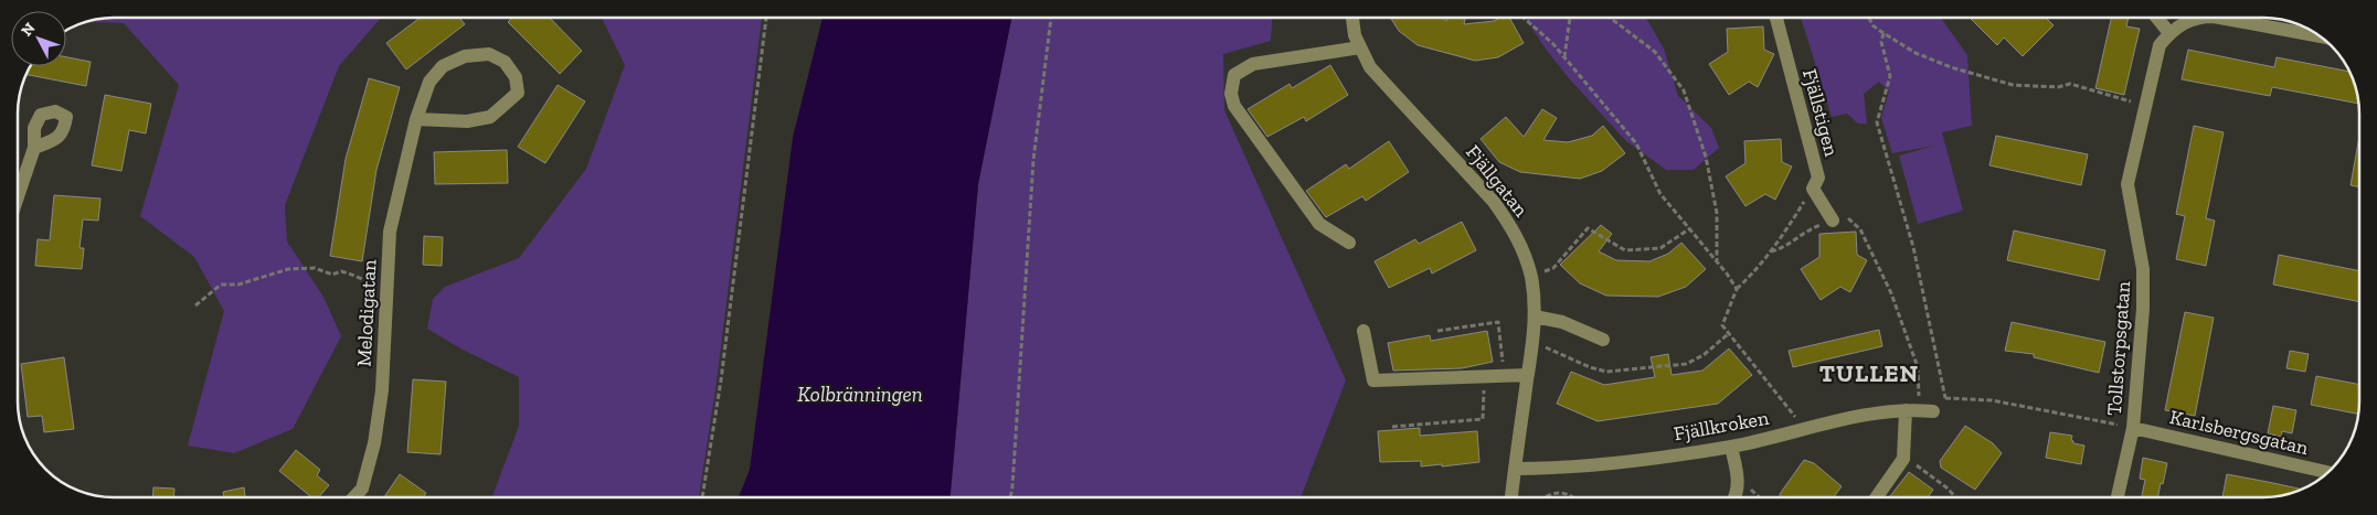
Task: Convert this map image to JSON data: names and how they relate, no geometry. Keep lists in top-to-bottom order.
{
  "streets": {
    "street": [
      "Fjällstigen",
      "Fjällgatan",
      "Melodigatan",
      "Tollstorpsgatan",
      "Fjällkroken",
      "Karlsbergsgatan"
    ]
  },
  "crossings": [
    ["Fjällgatan", "Fjällkroken"],
    ["Tollstorpsgatan", "Karlsbergsgatan"]
  ],
  "districts": ["TULLEN"],
  "water": ["Kolbränningen"],
  "north": "top left"
}
